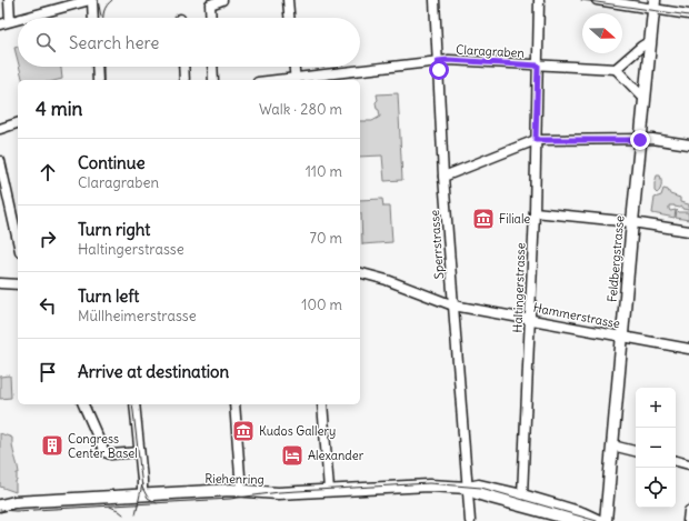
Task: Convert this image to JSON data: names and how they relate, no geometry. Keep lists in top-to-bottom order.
{
  "streets": {
    "main road": ["Feldbergstrasse", "Riehenring"],
    "street": [
      "Claragraben",
      "Sperrstrasse",
      "Haltingerstrasse",
      "Hammerstrasse"
    ]
  },
  "crossings": [
    ["Claragraben", "Sperrstrasse"],
    ["Claragraben", "Haltingerstrasse"],
    ["Sperrstrasse", "Hammerstrasse"],
    ["Sperrstrasse", "Riehenring"],
    ["Feldbergstrasse", "Hammerstrasse"],
    ["Haltingerstrasse", "Hammerstrasse"],
    ["Haltingerstrasse", "Riehenring"]
  ],
  "places": {
    "museum": ["Filiale", "Kudos Gallery"],
    "building": ["Congress Center Basel"],
    "hotel": ["Alexander"]
  },
  "north": "right",
  "page": {
    "search": "Search here",
    "heading": ["4 min", "Walk · 280 m"],
    "list": [
      ["Continue", "Claragraben", "110 m"],
      ["Turn right", "Haltingerstrasse", "70 m"],
      ["Turn left", "Müllheimerstrasse", "100 m"],
      "Arrive at destination"
    ],
    "map_buttons": ["+", "−"]
  }
}
